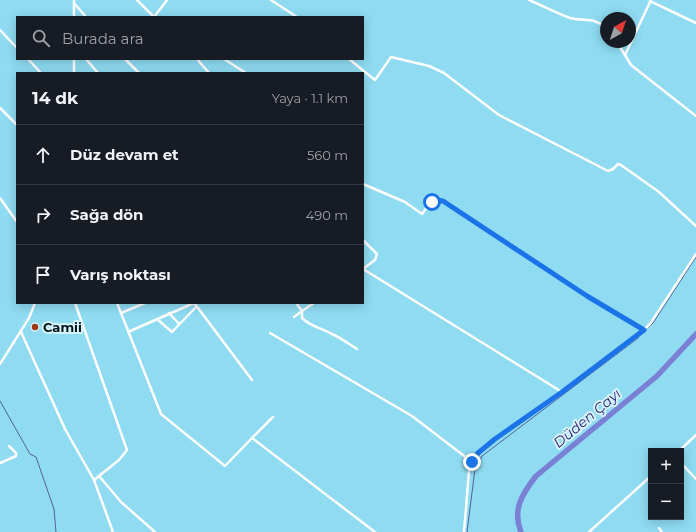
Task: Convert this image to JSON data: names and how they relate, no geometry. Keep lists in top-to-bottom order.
{
  "water": ["Düden Çayı"],
  "places": ["Camii"],
  "north": "top right",
  "page": {
    "search": "Burada ara",
    "heading": ["14 dk", "Yaya · 1.1 km"],
    "list": [
      ["Düz devam et", "560 m"],
      ["Sağa dön", "490 m"],
      "Varış noktası"
    ],
    "map_buttons": ["+", "−"]
  }
}
